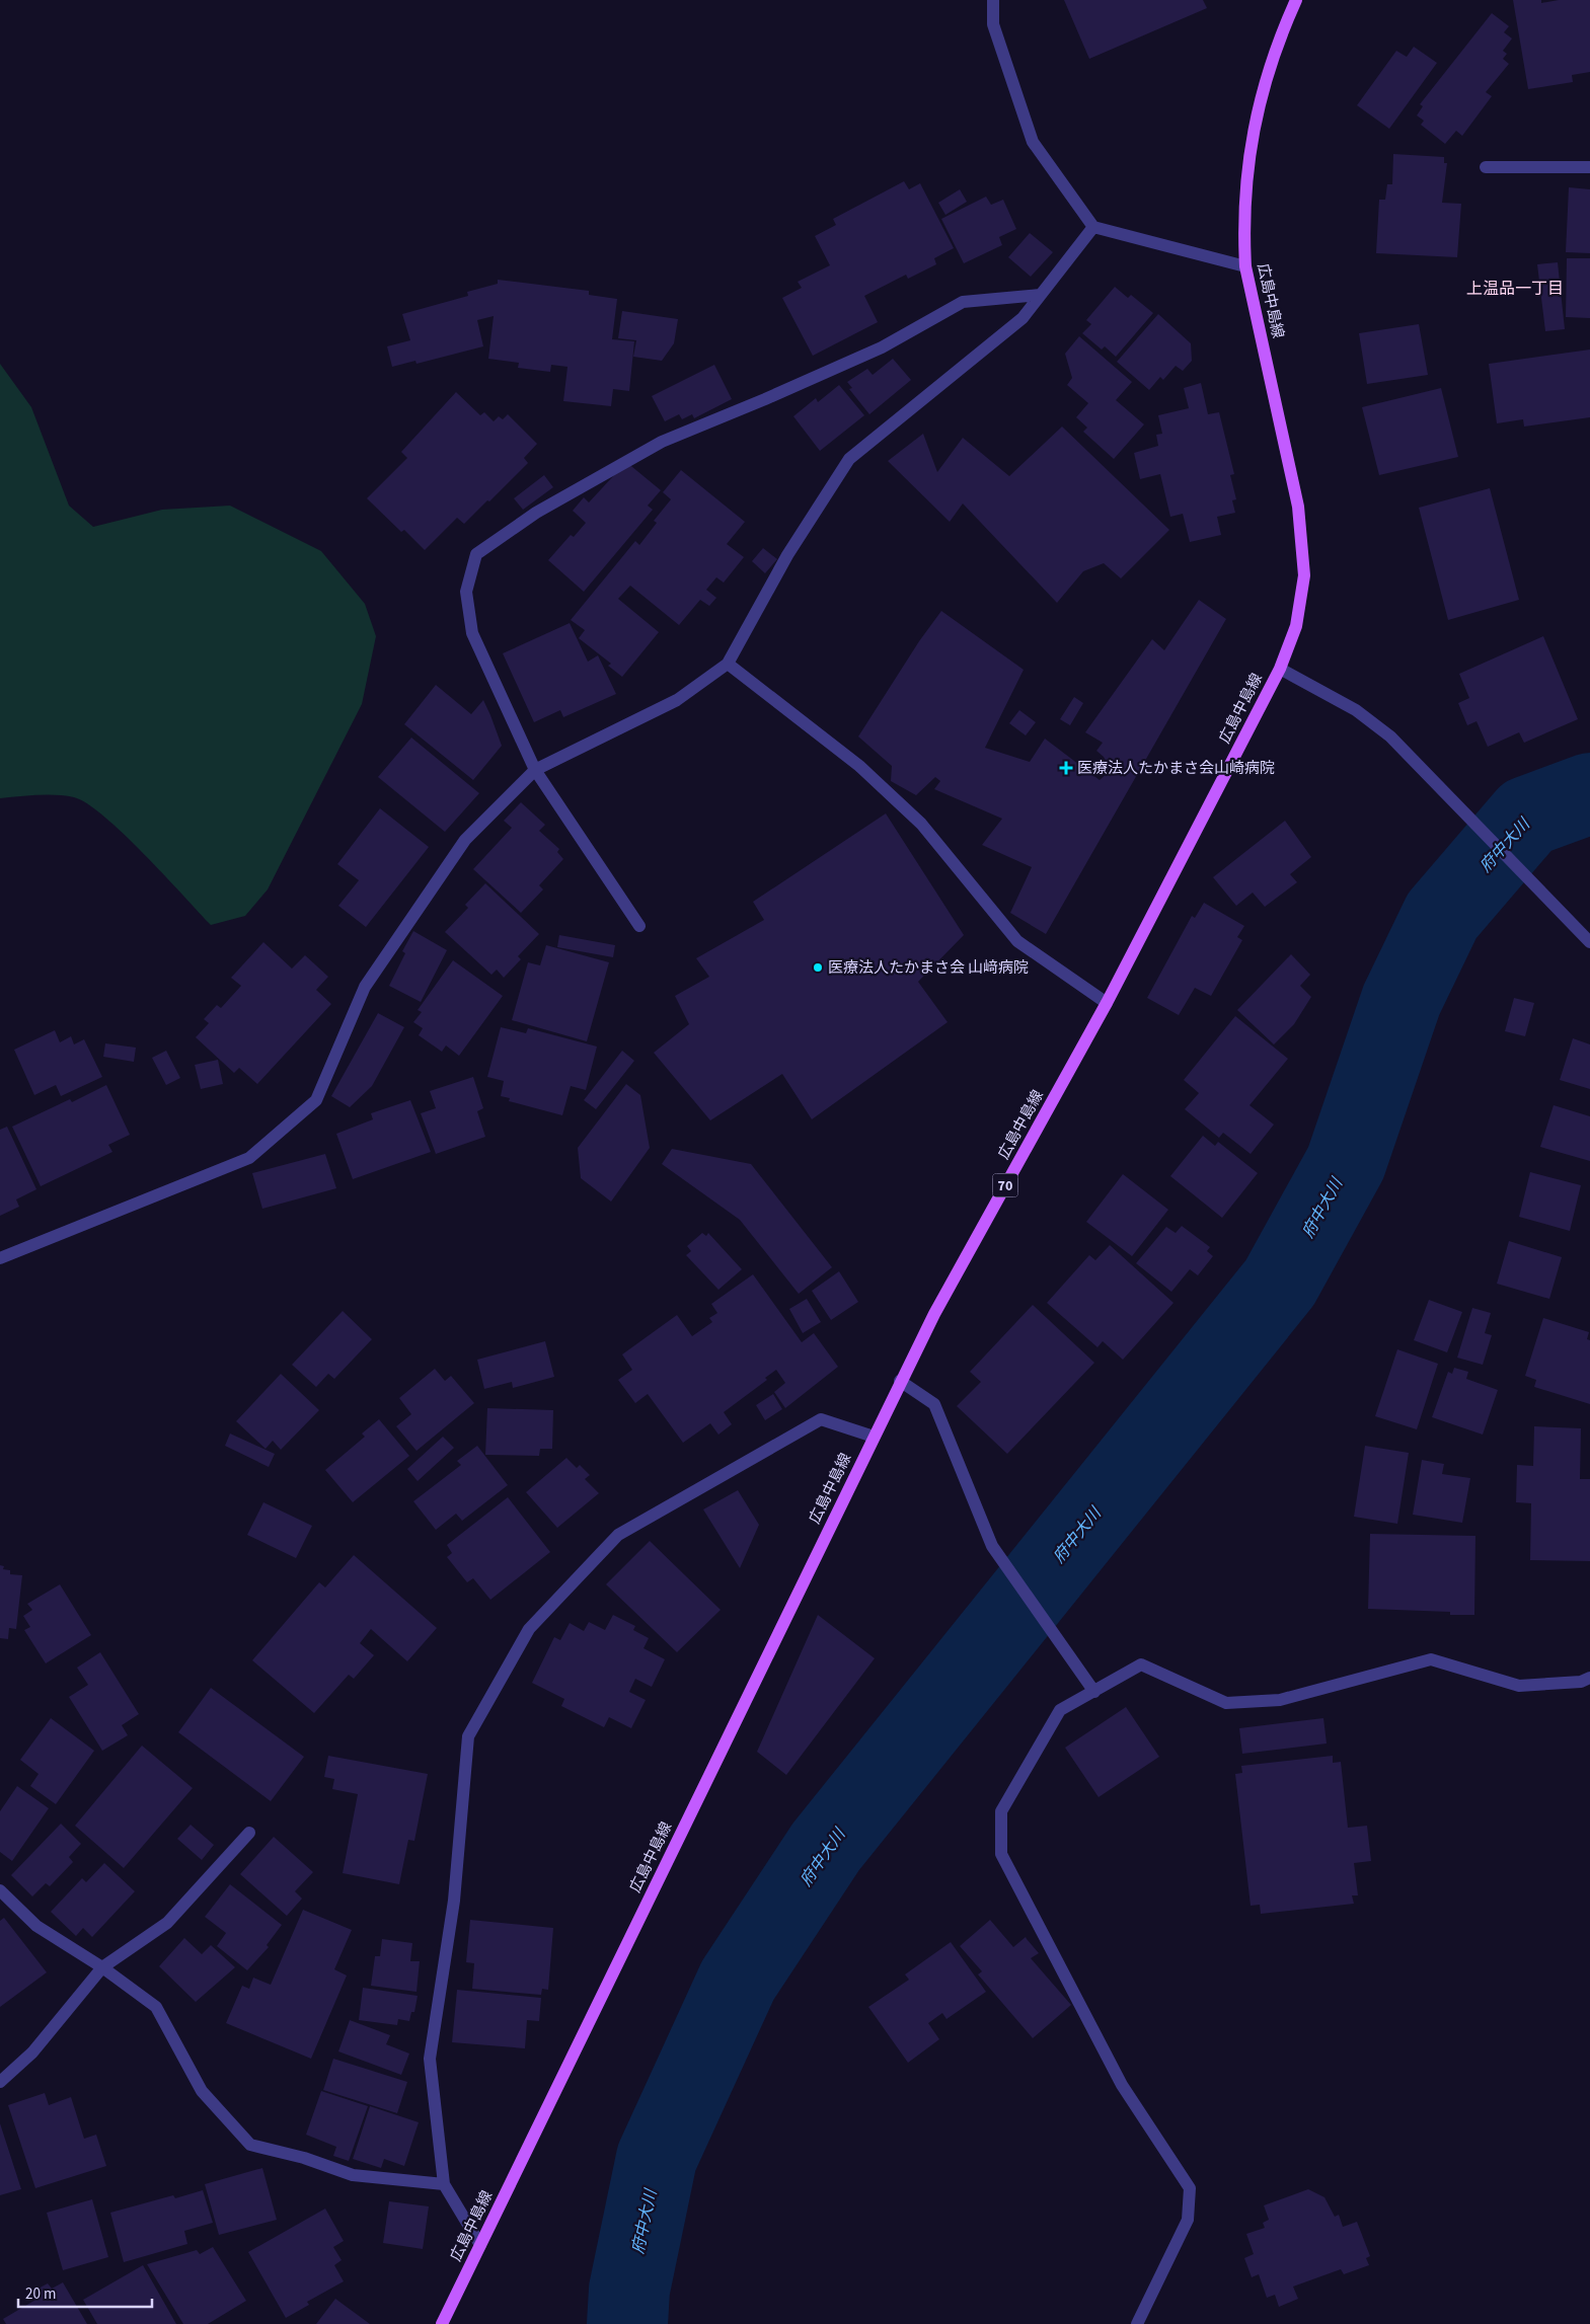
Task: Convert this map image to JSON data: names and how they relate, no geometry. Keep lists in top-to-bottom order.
{
  "streets": {
    "main road": ["広島中島線", "70"]
  },
  "districts": ["上温品一丁目"],
  "water": ["府中大川"],
  "places": {
    "health": ["医療法人たかまさ会山崎病院"],
    "other": ["医療法人たかまさ会 山﨑病院"]
  },
  "scale_bar": "20 m"
}
